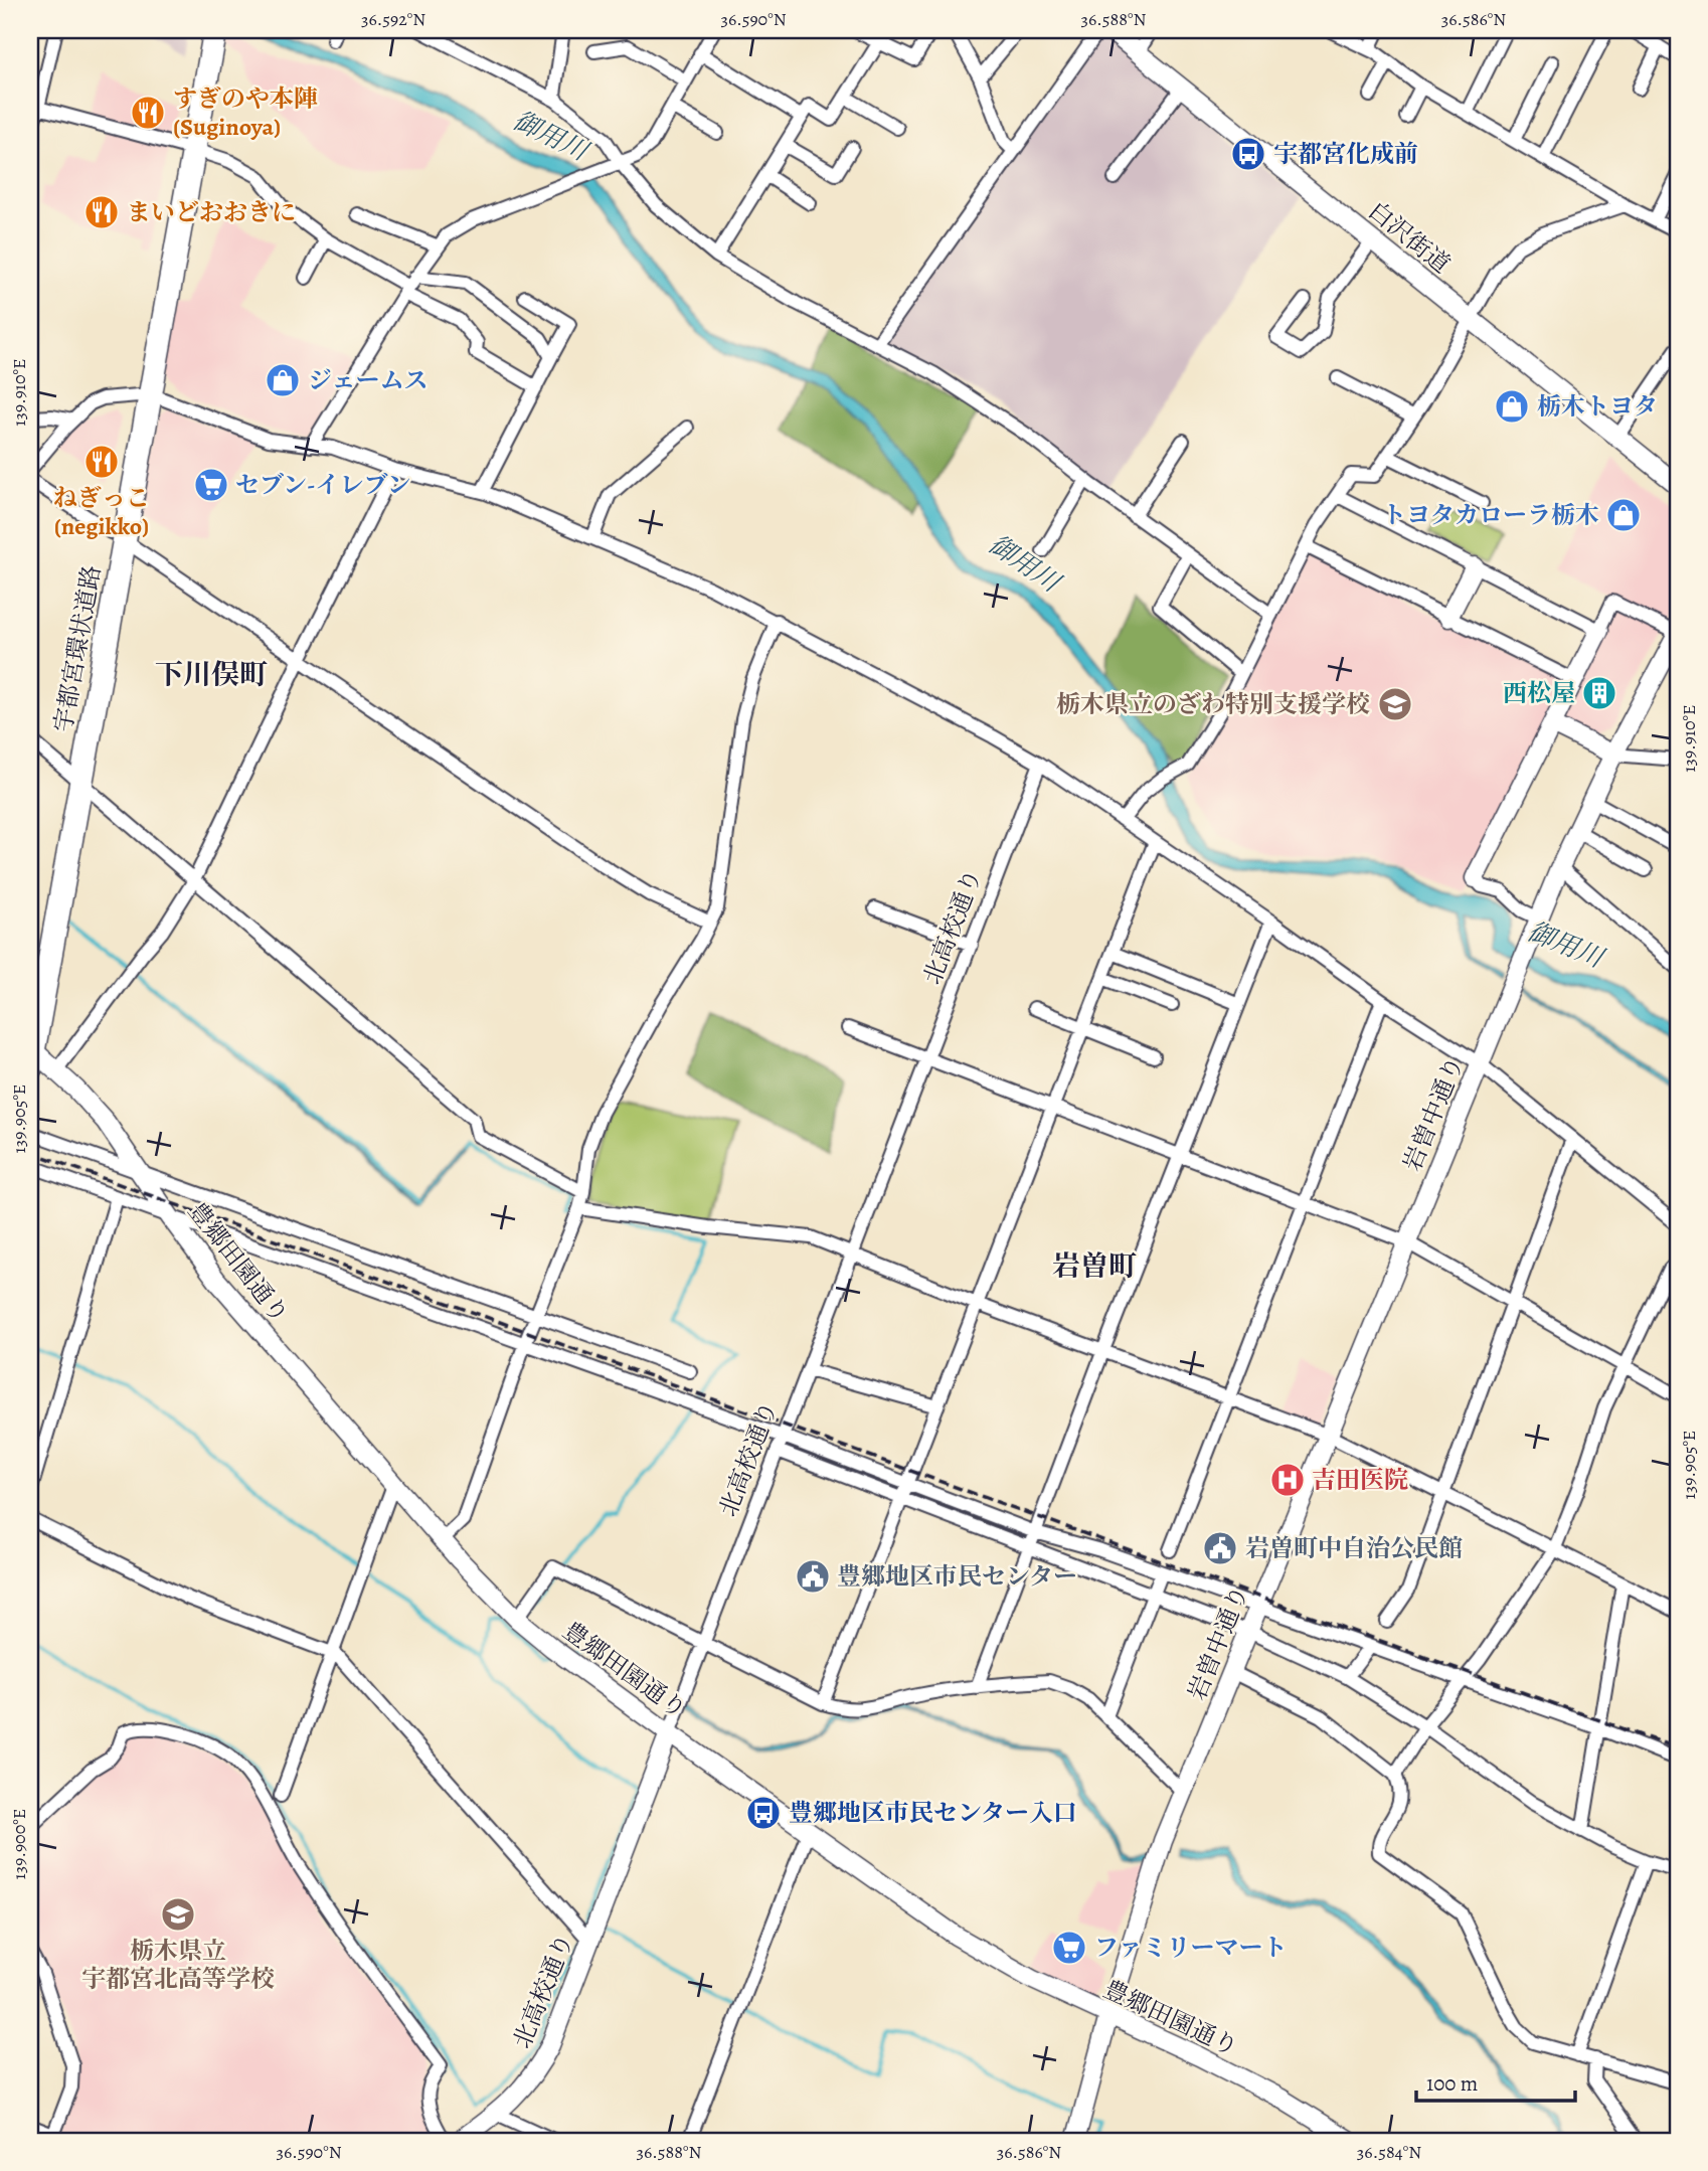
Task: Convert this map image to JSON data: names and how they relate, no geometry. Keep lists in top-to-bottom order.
{
  "streets": {
    "highway": ["宇都宮環状道路"],
    "street": [
      "白沢街道",
      "北高校通り",
      "岩曽中通り",
      "豊郷田園通り"
    ]
  },
  "crossings": [
    ["宇都宮環状道路", "豊郷田園通り"],
    ["北高校通り", "豊郷田園通り"],
    ["岩曽中通り", "豊郷田園通り"]
  ],
  "districts": ["下川俣町", "岩曽町"],
  "water": ["御用川"],
  "places": {
    "restaurant": ["すぎのや本陣 (Suginoya)", "まいどおおきに", "ねぎっこ (negikko)"],
    "bus stop": ["宇都宮化成前", "豊郷地区市民センター入口"],
    "shop": ["ジェームス", "栃木トヨタ", "トヨタカローラ栃木"],
    "supermarket": ["セブン-イレブン", "ファミリーマート"],
    "building": ["西松屋"],
    "school or university": ["栃木県立のざわ特別支援学校", "栃木県立 宇都宮北高等学校"],
    "hospital": ["吉田医院"],
    "public building": ["岩曽町中自治公民館", "豊郷地区市民センター"]
  },
  "scale_bar": "100 m",
  "coordinates": [
    "36.592°N",
    "36.590°N",
    "36.588°N",
    "36.586°N",
    "139.910°E",
    "139.905°E",
    "139.900°E",
    "36.584°N"
  ]
}
